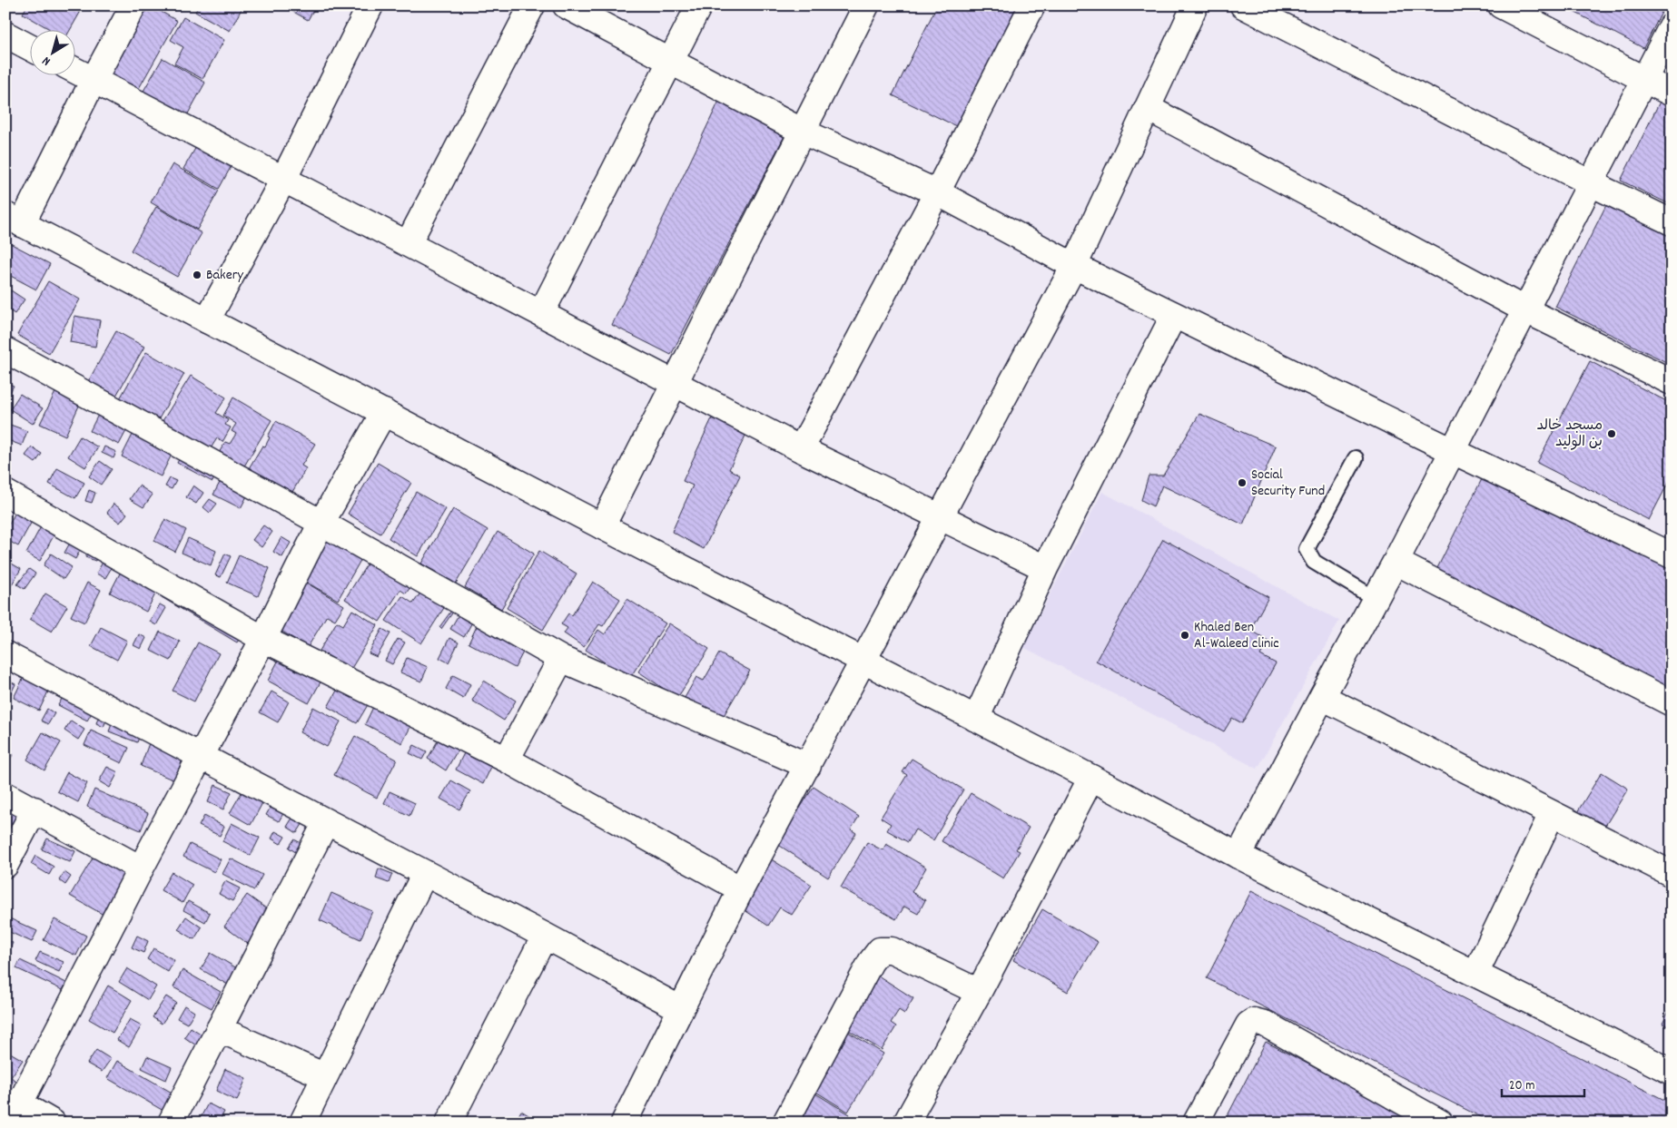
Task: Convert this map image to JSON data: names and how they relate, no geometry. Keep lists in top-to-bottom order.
{
  "places": [
    "Bakery",
    "مسجد خالد بن الوليد",
    "Social Security Fund",
    "Khaled Ben Al-Waleed clinic"
  ],
  "scale_bar": "20 m",
  "north": "bottom left"
}
